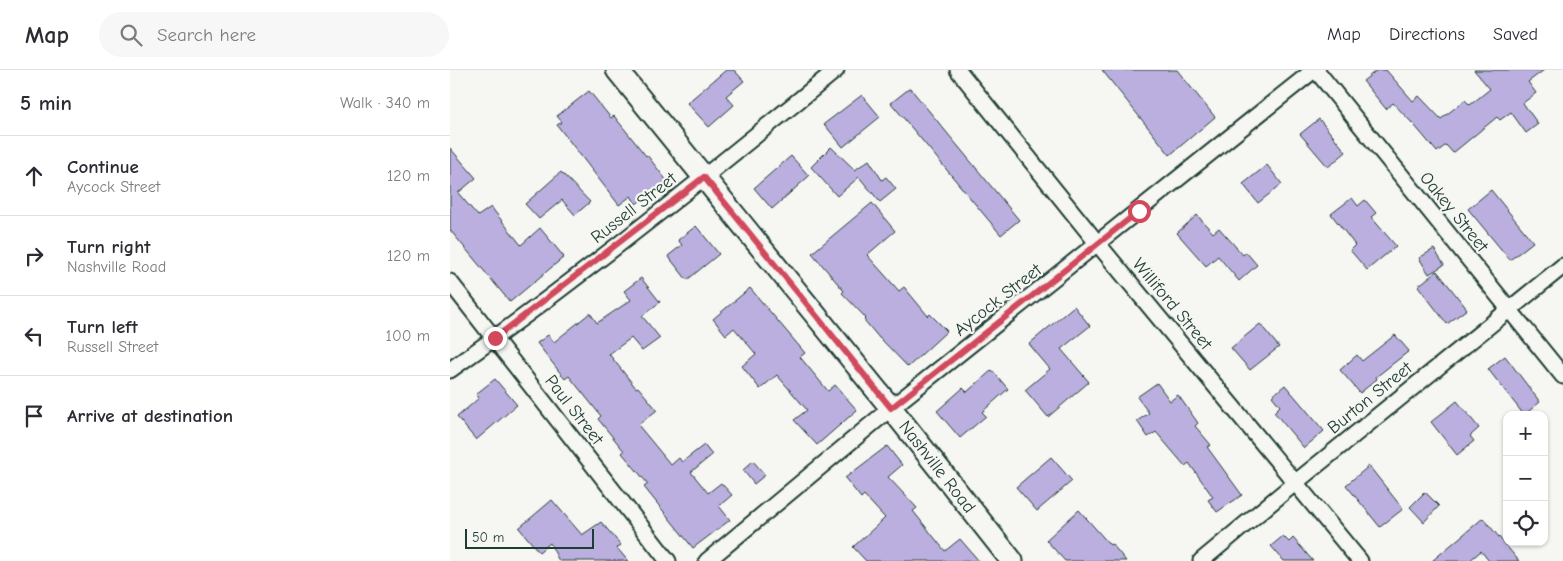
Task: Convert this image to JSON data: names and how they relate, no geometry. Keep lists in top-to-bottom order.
{
  "streets": {
    "main road": ["Nashville Road"],
    "street": [
      "Russell Street",
      "Oakey Street",
      "Aycock Street",
      "Williford Street",
      "Burton Street",
      "Paul Street"
    ]
  },
  "crossings": [
    ["Russell Street", "Paul Street"],
    ["Russell Street", "Nashville Road"],
    ["Oakey Street", "Aycock Street"],
    ["Oakey Street", "Burton Street"],
    ["Aycock Street", "Williford Street"],
    ["Aycock Street", "Nashville Road"],
    ["Williford Street", "Burton Street"]
  ],
  "scale_bar": "50 m",
  "page": {
    "header": "Map",
    "search": "Search here",
    "nav": ["Map", "Directions", "Saved"],
    "heading": ["5 min", "Walk · 340 m"],
    "list": [
      ["Continue", "Aycock Street", "120 m"],
      ["Turn right", "Nashville Road", "120 m"],
      ["Turn left", "Russell Street", "100 m"],
      "Arrive at destination"
    ],
    "map_buttons": ["+", "−"],
    "scale": "50 m"
  }
}
